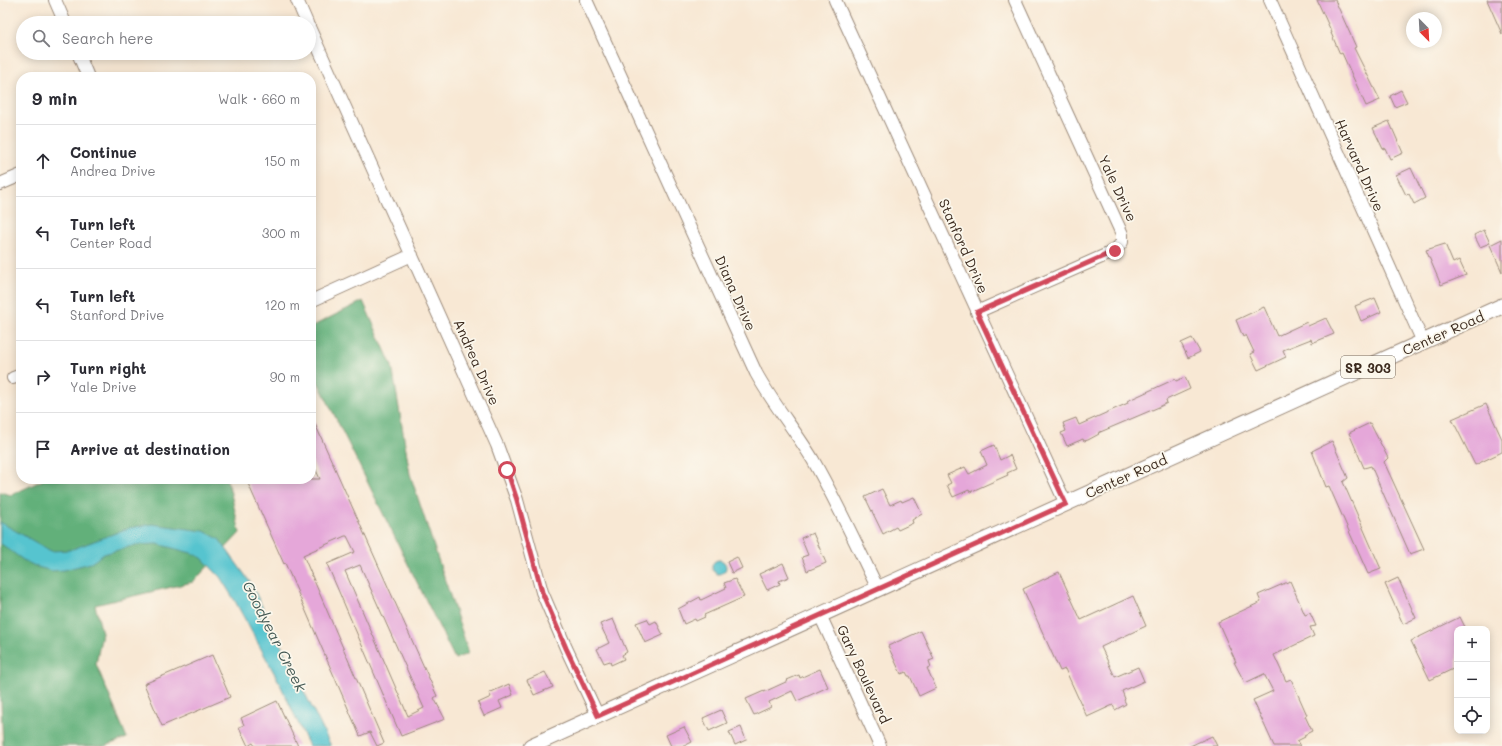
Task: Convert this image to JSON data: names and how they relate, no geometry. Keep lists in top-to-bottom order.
{
  "streets": {
    "main road": ["Center Road", "SR 303"],
    "street": [
      "Harvard Drive",
      "Yale Drive",
      "Stanford Drive",
      "Diana Drive",
      "Andrea Drive",
      "Gary Boulevard"
    ]
  },
  "crossings": [
    ["Harvard Drive", "Center Road"],
    ["Yale Drive", "Stanford Drive"],
    ["Stanford Drive", "Center Road"],
    ["Diana Drive", "Center Road"],
    ["Center Road", "Andrea Drive"],
    ["Center Road", "Gary Boulevard"]
  ],
  "water": ["Goodyear Creek"],
  "north": "bottom right",
  "page": {
    "search": "Search here",
    "heading": ["9 min", "Walk · 660 m"],
    "list": [
      ["Continue", "Andrea Drive", "150 m"],
      ["Turn left", "Center Road", "300 m"],
      ["Turn left", "Stanford Drive", "120 m"],
      ["Turn right", "Yale Drive", "90 m"],
      "Arrive at destination"
    ],
    "map_buttons": ["+", "−"]
  }
}
